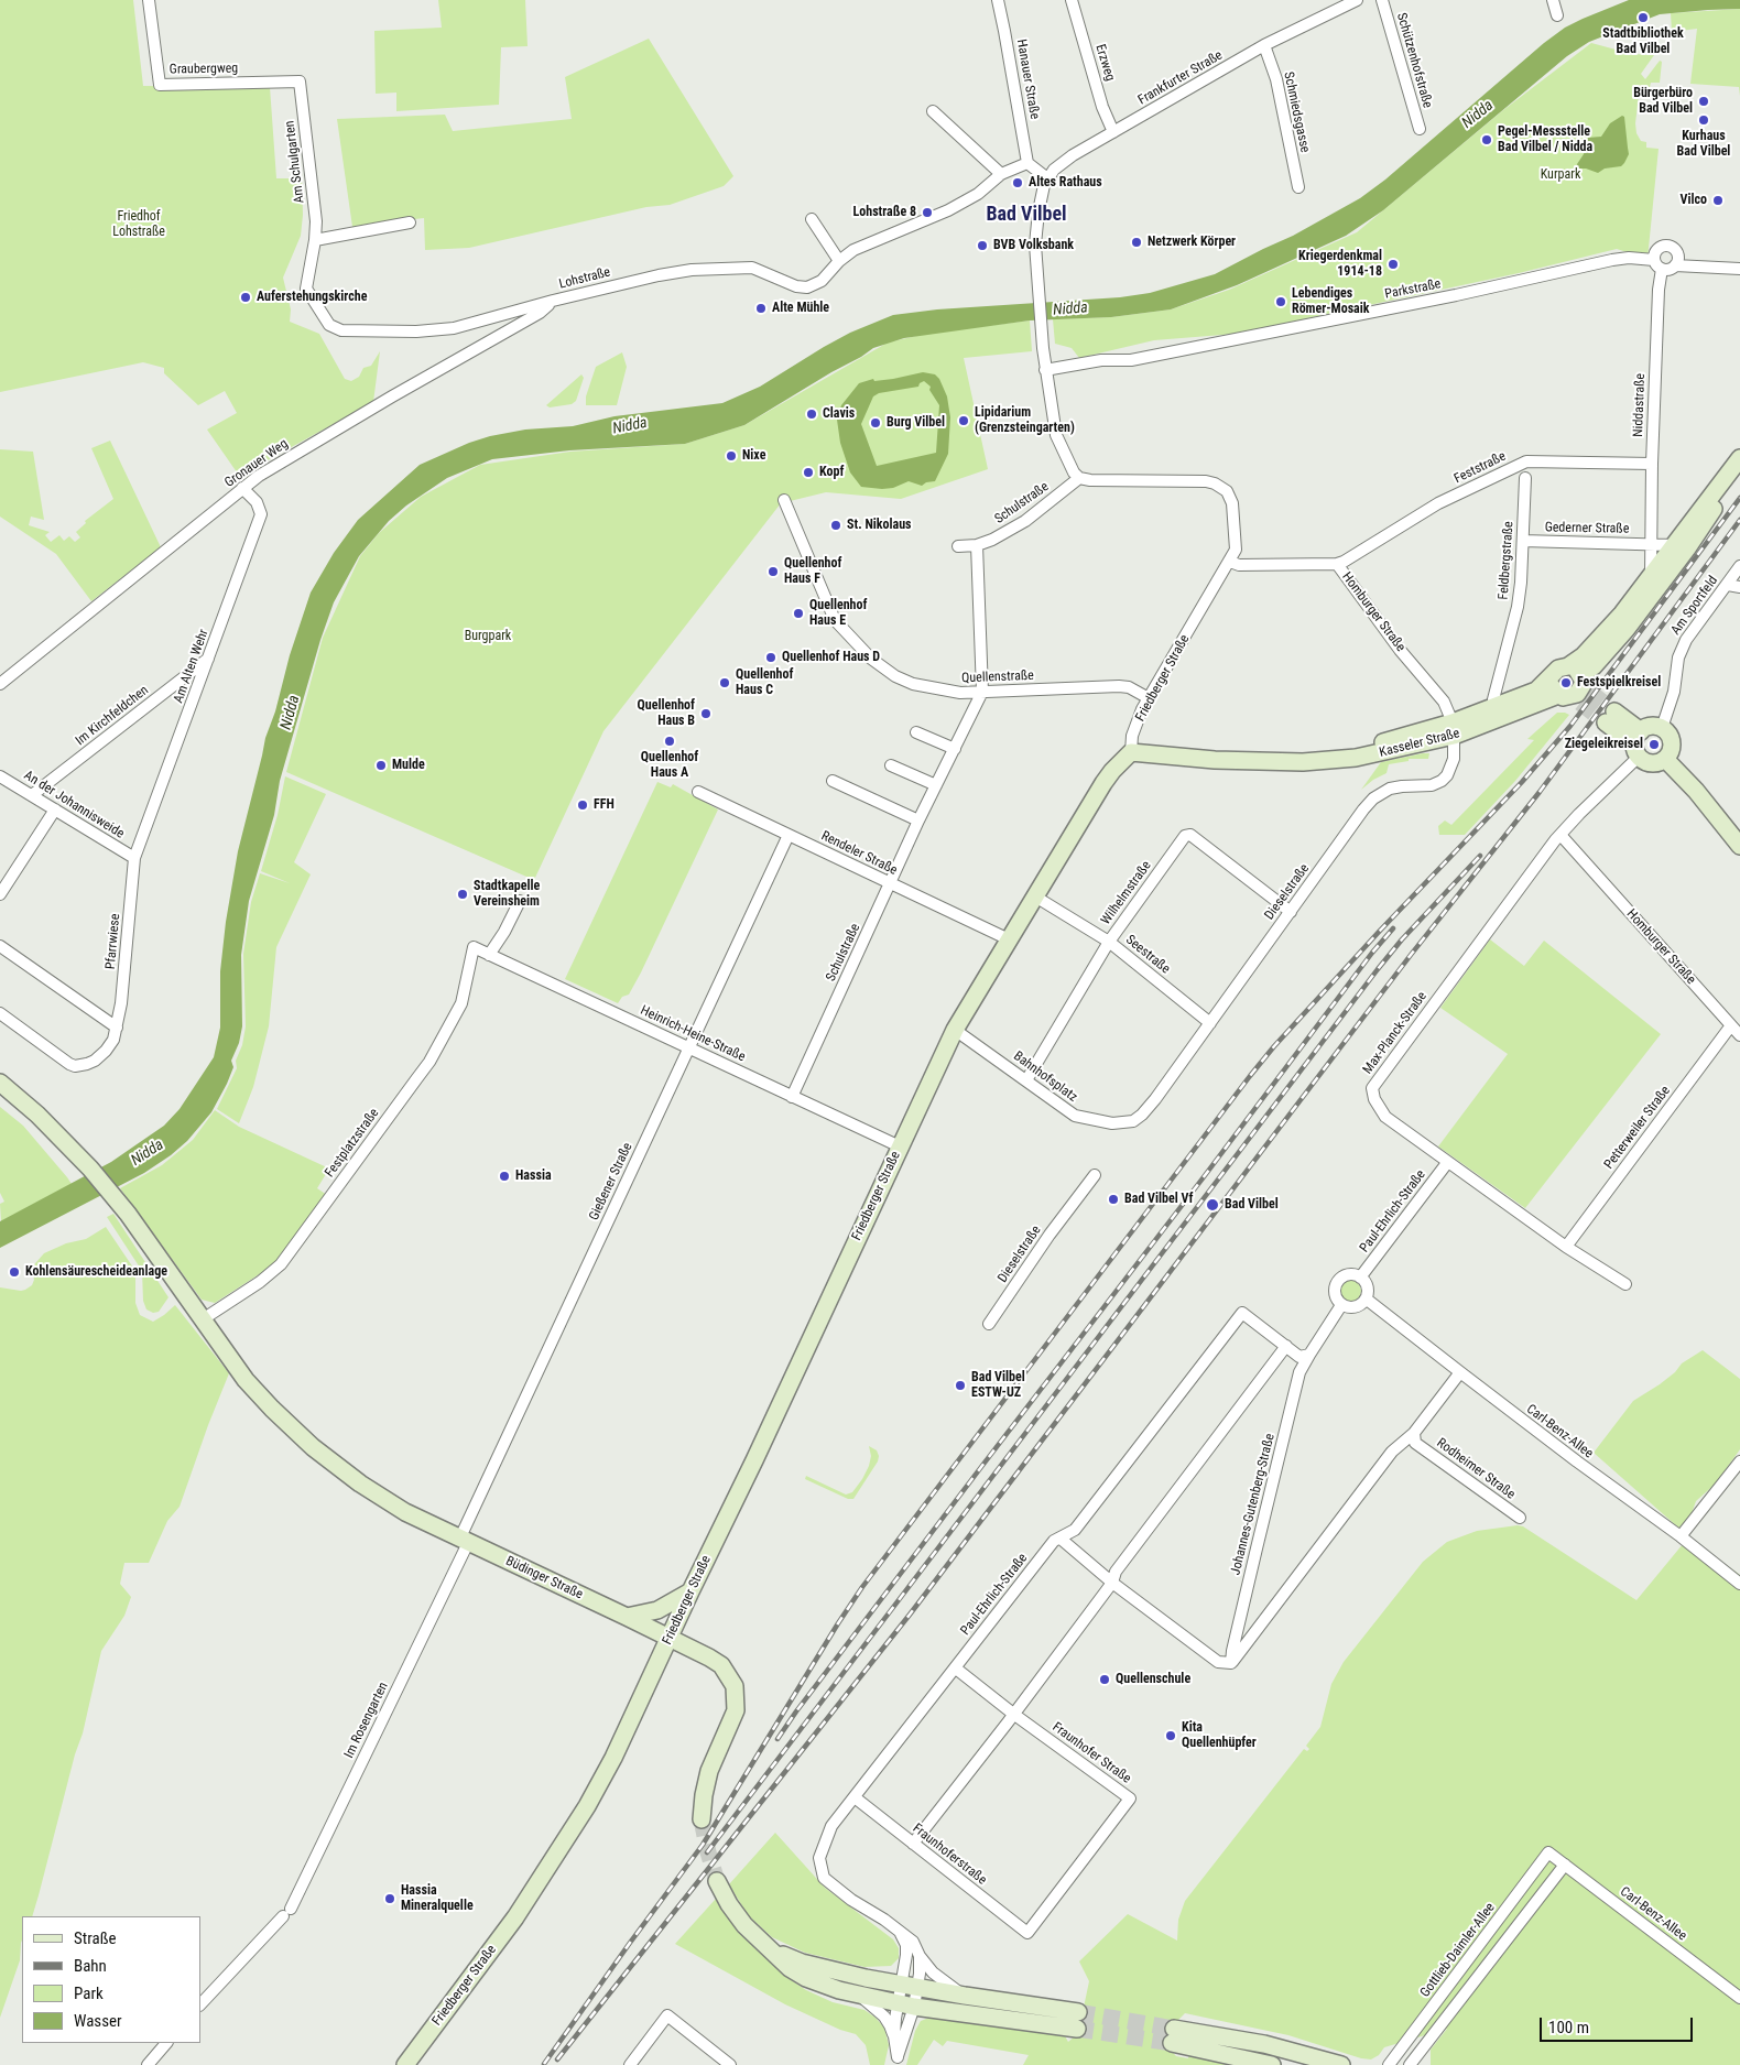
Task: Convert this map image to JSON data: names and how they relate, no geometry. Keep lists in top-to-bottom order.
{
  "streets": {
    "main road": ["Friedberger Straße", "Kasseler Straße", "Büdinger Straße"],
    "street": [
      "Schützenhofstraße",
      "Erzweg",
      "Graubergweg",
      "Frankfurter Straße",
      "Hanauer Straße",
      "Schmiedsgasse",
      "Am Schulgarten",
      "Lohstraße",
      "Parkstraße",
      "Niddastraße",
      "Gronauer Weg",
      "Feststraße",
      "Schulstraße",
      "Gederner Straße",
      "Feldbergstraße",
      "Am Sportfeld",
      "Homburger Straße",
      "Am Alten Wehr",
      "Quellenstraße",
      "Im Kirchfeldchen",
      "An der Johannisweide",
      "Rendeler Straße",
      "Dieselstraße",
      "Wilhelmstraße",
      "Pfarrwiese",
      "Seestraße",
      "Max-Planck-Straße",
      "Heinrich-Heine-Straße",
      "Bahnhofsplatz",
      "Petterweiler Straße",
      "Festplatzstraße",
      "Gießener Straße",
      "Paul-Ehrlich-Straße",
      "Carl-Benz-Allee",
      "Rodheimer Straße",
      "Johannes-Gutenberg-Straße",
      "Im Rosengarten",
      "Fraunhofer Straße",
      "Fraunhoferstraße",
      "Gottlieb-Daimler-Allee"
    ]
  },
  "crossings": [
    ["Erzweg", "Frankfurter Straße"],
    ["Graubergweg", "Am Schulgarten"],
    ["Frankfurter Straße", "Schmiedsgasse"],
    ["Hanauer Straße", "Lohstraße"],
    ["Am Schulgarten", "Lohstraße"],
    ["Lohstraße", "Gronauer Weg"],
    ["Parkstraße", "Niddastraße"],
    ["Niddastraße", "Feststraße"],
    ["Niddastraße", "Gederner Straße"],
    ["Niddastraße", "Kasseler Straße"],
    ["Gronauer Weg", "Am Alten Wehr"],
    ["Feststraße", "Homburger Straße"],
    ["Schulstraße", "Quellenstraße"],
    ["Schulstraße", "Friedberger Straße"],
    ["Schulstraße", "Rendeler Straße"],
    ["Schulstraße", "Heinrich-Heine-Straße"],
    ["Gederner Straße", "Feldbergstraße"],
    ["Feldbergstraße", "Kasseler Straße"],
    ["Am Sportfeld", "Max-Planck-Straße"],
    ["Homburger Straße", "Friedberger Straße"],
    ["Homburger Straße", "Kasseler Straße"],
    ["Homburger Straße", "Dieselstraße"],
    ["Homburger Straße", "Max-Planck-Straße"],
    ["Homburger Straße", "Petterweiler Straße"],
    ["Am Alten Wehr", "Im Kirchfeldchen"],
    ["Am Alten Wehr", "An der Johannisweide"],
    ["Am Alten Wehr", "Pfarrwiese"],
    ["Quellenstraße", "Friedberger Straße"],
    ["Friedberger Straße", "Kasseler Straße"],
    ["Friedberger Straße", "Rendeler Straße"],
    ["Friedberger Straße", "Seestraße"],
    ["Friedberger Straße", "Heinrich-Heine-Straße"],
    ["Friedberger Straße", "Bahnhofsplatz"],
    ["Friedberger Straße", "Büdinger Straße"],
    ["Im Kirchfeldchen", "An der Johannisweide"],
    ["Kasseler Straße", "Dieselstraße"],
    ["An der Johannisweide", "Pfarrwiese"],
    ["Rendeler Straße", "Gießener Straße"],
    ["Dieselstraße", "Wilhelmstraße"],
    ["Dieselstraße", "Seestraße"],
    ["Dieselstraße", "Bahnhofsplatz"],
    ["Wilhelmstraße", "Seestraße"],
    ["Wilhelmstraße", "Bahnhofsplatz"],
    ["Max-Planck-Straße", "Petterweiler Straße"],
    ["Max-Planck-Straße", "Paul-Ehrlich-Straße"],
    ["Heinrich-Heine-Straße", "Festplatzstraße"],
    ["Heinrich-Heine-Straße", "Gießener Straße"],
    ["Festplatzstraße", "Büdinger Straße"],
    ["Gießener Straße", "Büdinger Straße"],
    ["Gießener Straße", "Im Rosengarten"],
    ["Paul-Ehrlich-Straße", "Carl-Benz-Allee"],
    ["Paul-Ehrlich-Straße", "Johannes-Gutenberg-Straße"],
    ["Paul-Ehrlich-Straße", "Fraunhofer Straße"],
    ["Paul-Ehrlich-Straße", "Fraunhoferstraße"],
    ["Carl-Benz-Allee", "Gottlieb-Daimler-Allee"],
    ["Büdinger Straße", "Im Rosengarten"],
    ["Fraunhofer Straße", "Fraunhoferstraße"]
  ],
  "districts": ["Bad Vilbel"],
  "water": ["Nidda"],
  "parks": ["Kurpark", "Friedhof Lohstraße", "Burgpark"],
  "places": [
    "Stadtbibliothek Bad Vilbel",
    "Bürgerbüro Bad Vilbel",
    "Kurhaus Bad Vilbel",
    "Pegel-Messstelle Bad Vilbel / Nidda",
    "Altes Rathaus",
    "Vilco",
    "Lohstraße 8",
    "Netzwerk Körper",
    "BVB Volksbank",
    "Kriegerdenkmal 1914-18",
    "Auferstehungskirche",
    "Lebendiges Römer-Mosaik",
    "Alte Mühle",
    "Clavis",
    "Lipidarium (Grenzsteingarten)",
    "Burg Vilbel",
    "Nixe",
    "Kopf",
    "St. Nikolaus",
    "Quellenhof Haus F",
    "Quellenhof Haus E",
    "Quellenhof Haus D",
    "Quellenhof Haus C",
    "Festspielkreisel",
    "Quellenhof Haus B",
    "Quellenhof Haus A",
    "Ziegeleikreisel",
    "Mulde",
    "FFH",
    "Stadtkapelle Vereinsheim",
    "Hassia",
    "Bad Vilbel Vf",
    "Bad Vilbel",
    "Kohlensäurescheideanlage",
    "Bad Vilbel ESTW-UZ",
    "Quellenschule",
    "Kita Quellenhüpfer",
    "Hassia Mineralquelle"
  ],
  "legend": [
    "Straße",
    "Bahn",
    "Park",
    "Wasser"
  ],
  "scale_bar": "100 m"
}
